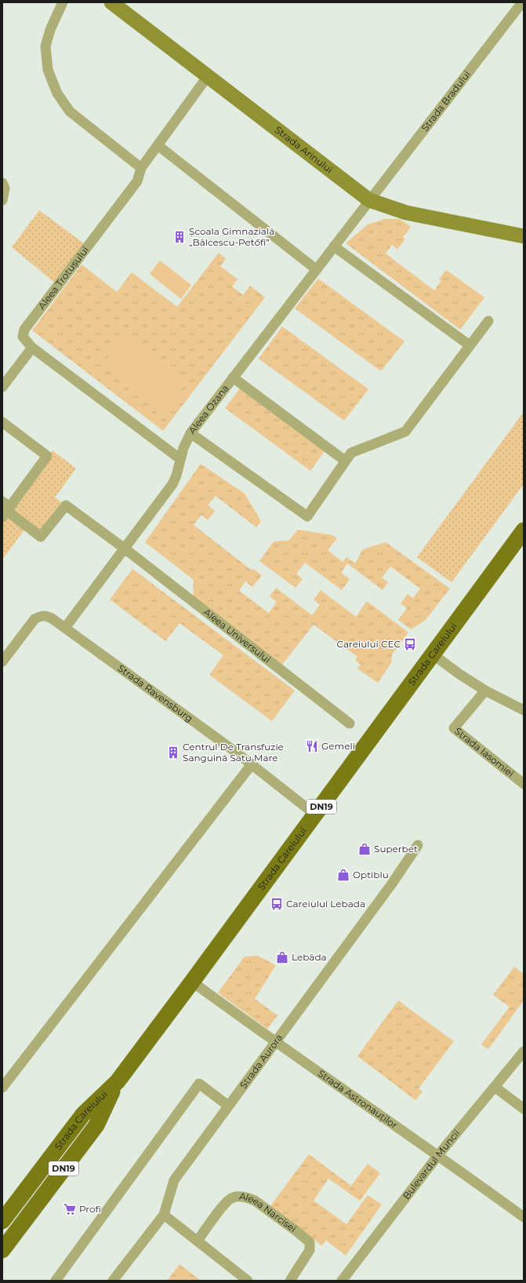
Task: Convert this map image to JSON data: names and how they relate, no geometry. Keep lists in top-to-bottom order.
{
  "streets": {
    "main road": ["Strada Careiului", "DN19"],
    "street": [
      "Strada Bradului",
      "Strada Arinului",
      "Aleea Trotușului",
      "Aleea Ozana",
      "Aleea Universului",
      "Strada Ravensburg",
      "Strada Iasomiei",
      "Strada Aurora",
      "Strada Astronauților",
      "Bulevardul Muncii",
      "Aleea Narcisei"
    ]
  },
  "crossings": [
    ["Strada Bradului", "Strada Arinului"],
    ["Strada Bradului", "Aleea Ozana"],
    ["Strada Arinului", "Aleea Trotușului"],
    ["Strada Arinului", "Aleea Ozana"],
    ["Aleea Ozana", "Aleea Universului"],
    ["Aleea Ozana", "Strada Ravensburg"],
    ["Strada Careiului", "Strada Ravensburg"],
    ["Strada Careiului", "Strada Astronauților"],
    ["Strada Aurora", "Strada Astronauților"],
    ["Strada Astronauților", "Bulevardul Muncii"]
  ],
  "places": {
    "building": ["Școala Gimnazială „Bălcescu-Petőfi”", "Centrul De Transfuzie Sanguină Satu Mare"],
    "bus stop": ["Careiului CEC", "Careiului Lebada"],
    "restaurant": ["Gemeli"],
    "shop": ["Superbet", "Optiblu", "Lebăda"],
    "supermarket": ["Profi"]
  }
}
